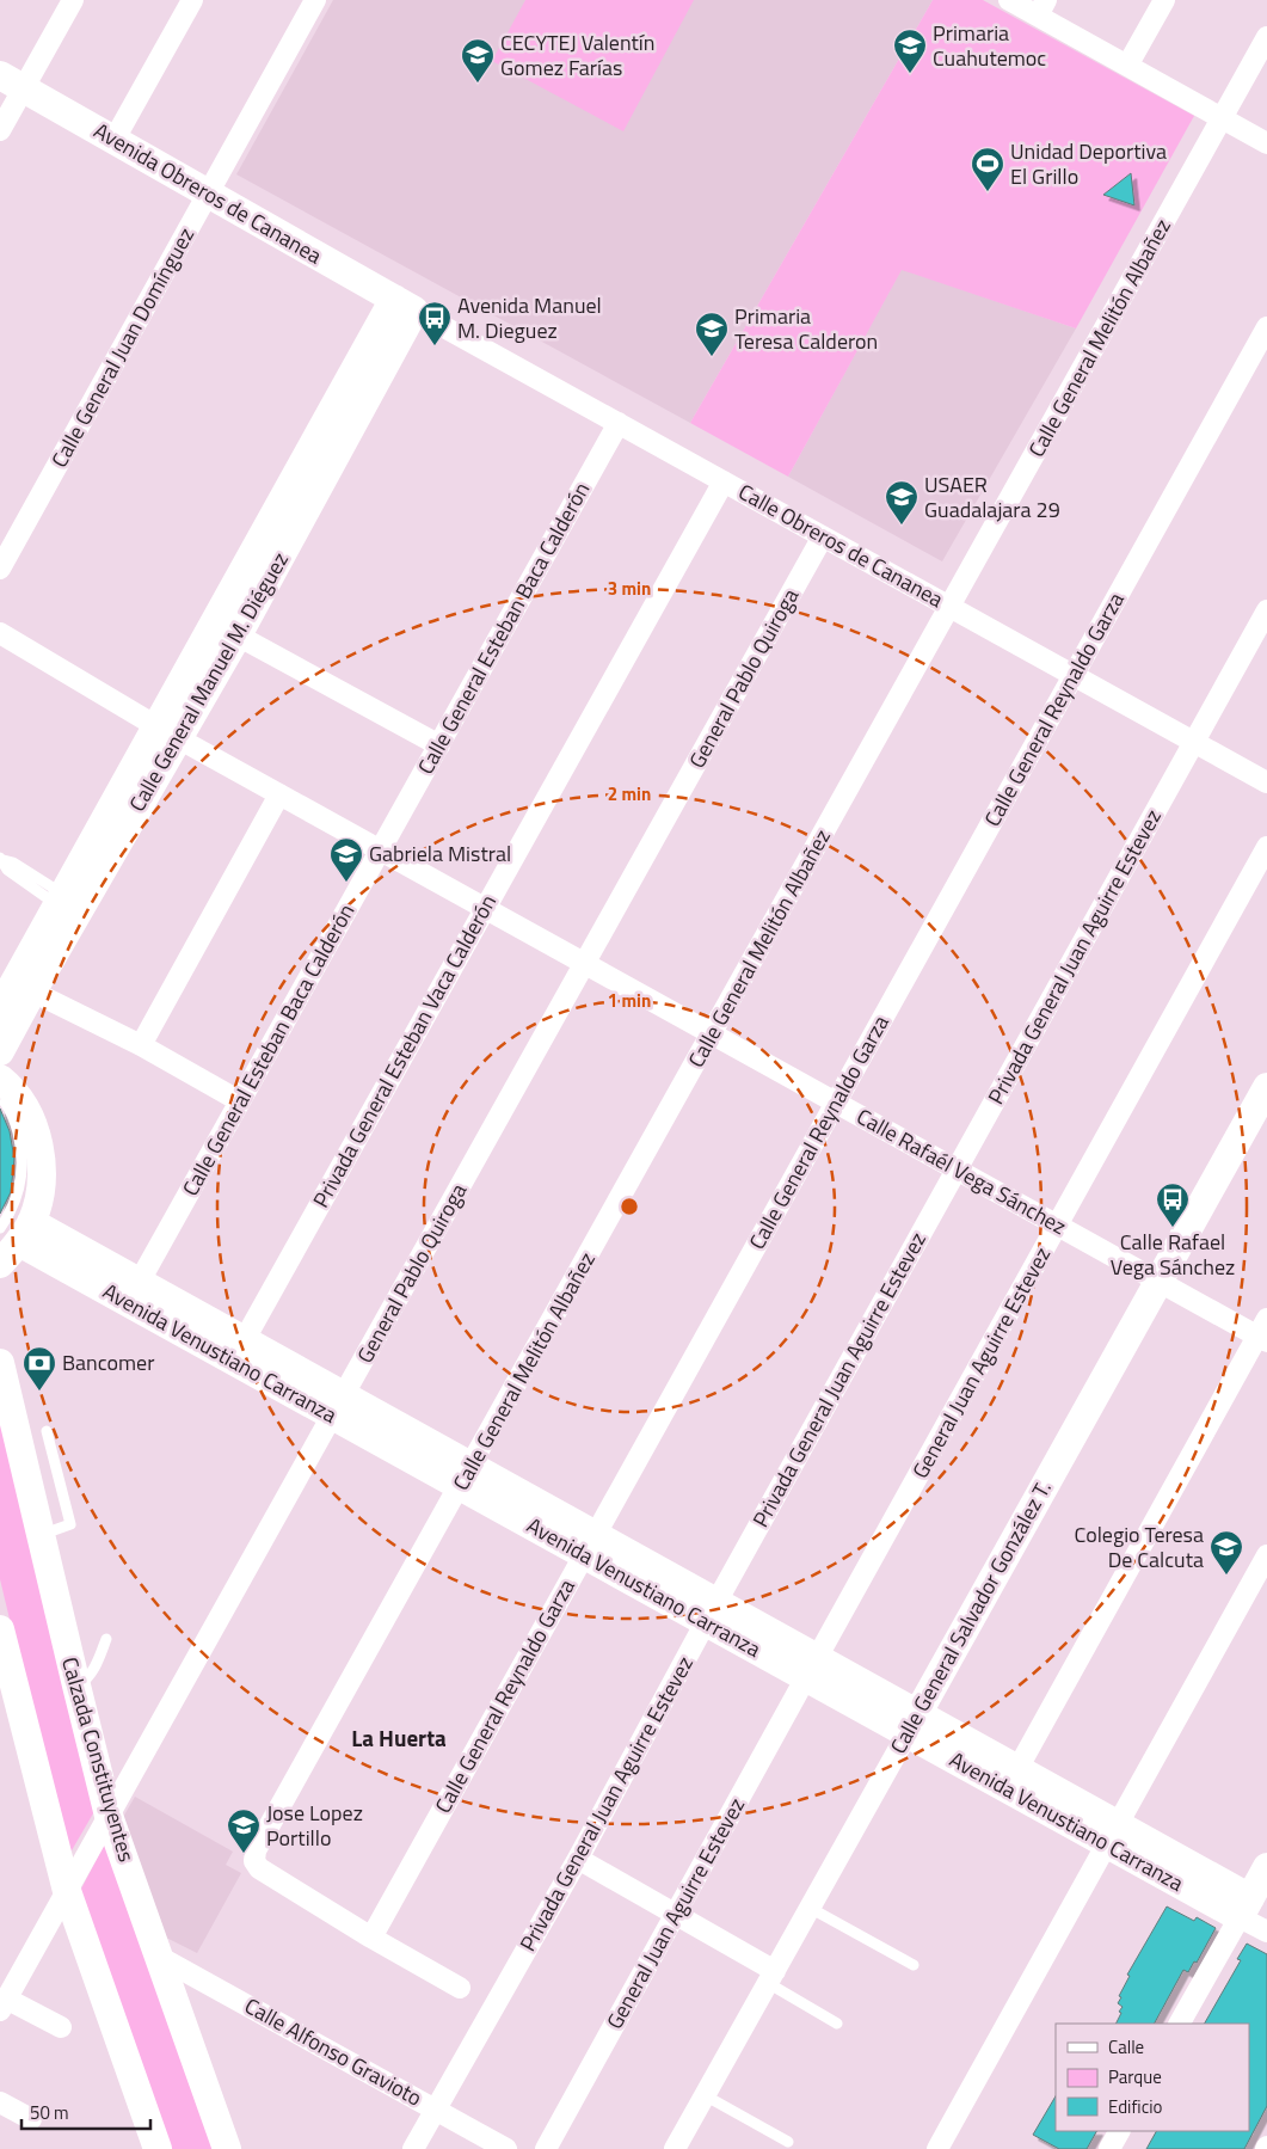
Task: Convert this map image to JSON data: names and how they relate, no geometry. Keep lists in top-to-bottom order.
{
  "streets": {
    "street": [
      "Avenida Obreros de Cananea",
      "Calle General Melitón Albañez",
      "Calle General Juan Domínguez",
      "Calle Obreros de Cananea",
      "Calle General Esteban Baca Calderón",
      "General Pablo Quiroga",
      "Calle General Manuel M. Diéguez",
      "Calle General Reynaldo Garza",
      "Privada General Juan Aguirre Estevez",
      "Privada General Esteban Vaca Calderón",
      "Calle Rafaél Vega Sánchez",
      "Avenida Venustiano Carranza",
      "General Juan Aguirre Estevez",
      "Calle General Salvador González T.",
      "Calzada Constituyentes",
      "Calle Alfonso Gravioto"
    ]
  },
  "crossings": [
    ["Avenida Obreros de Cananea", "Calle General Juan Domínguez"],
    ["Avenida Obreros de Cananea", "Calle Obreros de Cananea"],
    ["Avenida Obreros de Cananea", "Calle General Manuel M. Diéguez"],
    ["Calle General Melitón Albañez", "Calle Obreros de Cananea"],
    ["Calle General Melitón Albañez", "Calle General Reynaldo Garza"],
    ["Calle General Melitón Albañez", "Calle Rafaél Vega Sánchez"],
    ["Calle General Melitón Albañez", "Avenida Venustiano Carranza"],
    ["Calle Obreros de Cananea", "Calle General Esteban Baca Calderón"],
    ["Calle Obreros de Cananea", "General Pablo Quiroga"],
    ["Calle Obreros de Cananea", "Calle General Manuel M. Diéguez"],
    ["Calle Obreros de Cananea", "Calle General Reynaldo Garza"],
    ["Calle Obreros de Cananea", "Privada General Juan Aguirre Estevez"],
    ["Calle Obreros de Cananea", "Privada General Esteban Vaca Calderón"],
    ["Calle General Esteban Baca Calderón", "Calle Rafaél Vega Sánchez"],
    ["Calle General Esteban Baca Calderón", "Avenida Venustiano Carranza"],
    ["General Pablo Quiroga", "Calle Rafaél Vega Sánchez"],
    ["General Pablo Quiroga", "Avenida Venustiano Carranza"],
    ["General Pablo Quiroga", "Calzada Constituyentes"],
    ["Calle General Manuel M. Diéguez", "Calle Rafaél Vega Sánchez"],
    ["Calle General Reynaldo Garza", "Calle Rafaél Vega Sánchez"],
    ["Calle General Reynaldo Garza", "Avenida Venustiano Carranza"],
    ["Privada General Juan Aguirre Estevez", "Calle Rafaél Vega Sánchez"],
    ["Privada General Juan Aguirre Estevez", "Avenida Venustiano Carranza"],
    ["Privada General Juan Aguirre Estevez", "Calle Alfonso Gravioto"],
    ["Privada General Esteban Vaca Calderón", "Calle Rafaél Vega Sánchez"],
    ["Privada General Esteban Vaca Calderón", "Avenida Venustiano Carranza"],
    ["Calle Rafaél Vega Sánchez", "General Juan Aguirre Estevez"],
    ["Calle Rafaél Vega Sánchez", "Calle General Salvador González T."],
    ["Avenida Venustiano Carranza", "General Juan Aguirre Estevez"],
    ["Avenida Venustiano Carranza", "Calle General Salvador González T."],
    ["Calzada Constituyentes", "Calle Alfonso Gravioto"]
  ],
  "districts": ["La Huerta"],
  "places": {
    "school or university": [
      "Primaria Cuahutemoc",
      "CECYTEJ Valentín Gomez Farías",
      "Primaria Teresa Calderon",
      "USAER Guadalajara 29",
      "Gabriela Mistral",
      "Colegio Teresa De Calcuta",
      "Jose Lopez Portillo"
    ],
    "sports": ["Unidad Deportiva El Grillo"],
    "bus stop": ["Avenida Manuel M. Dieguez", "Calle Rafael Vega Sánchez"],
    "bank": ["Bancomer"]
  },
  "legend": ["Calle", "Parque", "Edificio"],
  "scale_bar": "50 m",
  "rings": ["3 min", "2 min", "1 min"]
}
